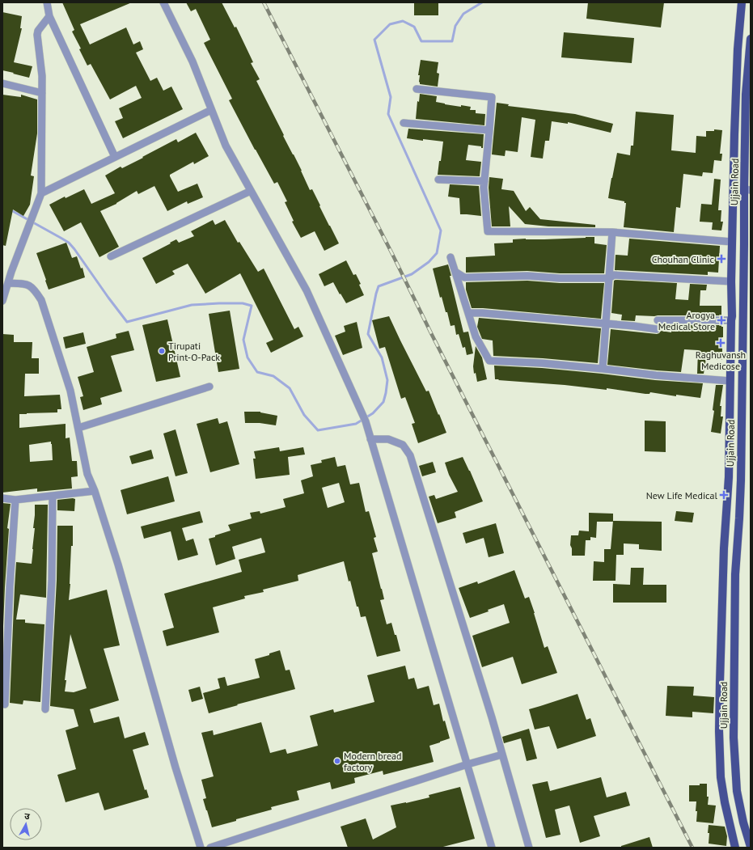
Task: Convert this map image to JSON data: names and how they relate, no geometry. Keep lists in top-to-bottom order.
{
  "streets": {
    "main road": ["Ujjain Road"]
  },
  "places": {
    "health": [
      "Chouhan Clinic",
      "Arogya Medical Store",
      "Raghuvansh Medicose",
      "New Life Medical"
    ],
    "other": ["Tirupati Print-O-Pack", "Modern bread factory"]
  },
  "north": "top"
}
